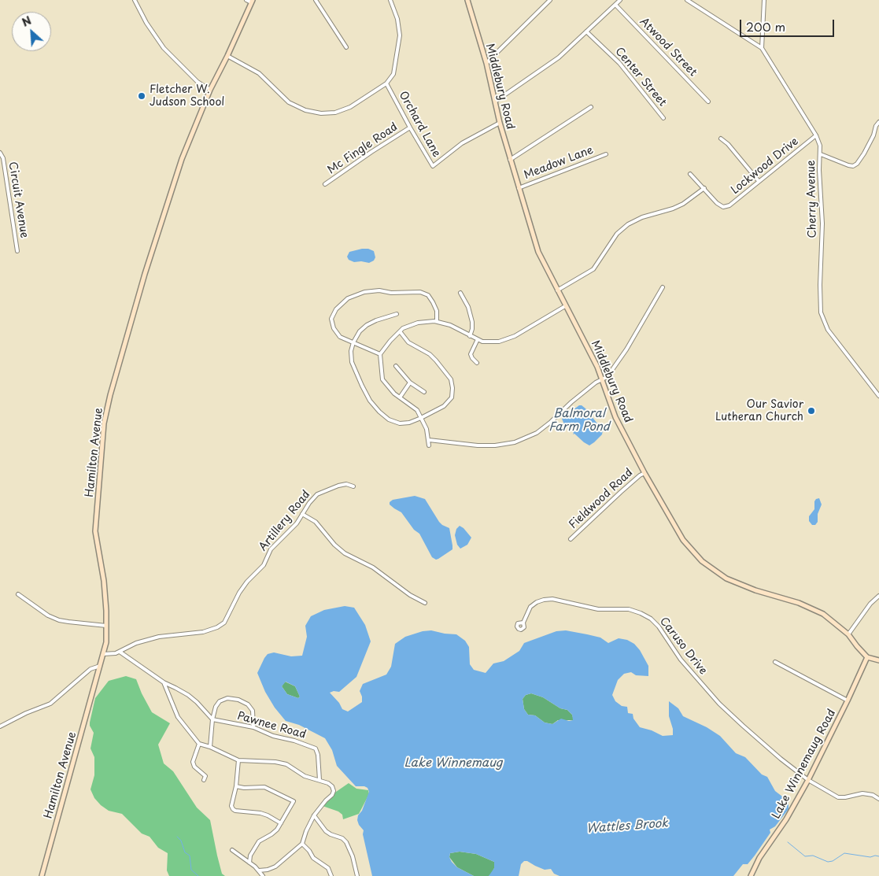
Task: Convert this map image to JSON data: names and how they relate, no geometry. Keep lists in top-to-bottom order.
{
  "streets": {
    "street": [
      "Atwood Street",
      "Center Street",
      "Middlebury Road",
      "Orchard Lane",
      "Mc Fingle Road",
      "Meadow Lane",
      "Lockwood Drive",
      "Cherry Avenue",
      "Circuit Avenue",
      "Hamilton Avenue",
      "Fieldwood Road",
      "Artillery Road",
      "Caruso Drive",
      "Pawnee Road",
      "Lake Winnemaug Road"
    ]
  },
  "crossings": [
    ["Middlebury Road", "Orchard Lane"],
    ["Middlebury Road", "Meadow Lane"],
    ["Middlebury Road", "Fieldwood Road"],
    ["Middlebury Road", "Lake Winnemaug Road"],
    ["Orchard Lane", "Mc Fingle Road"],
    ["Lockwood Drive", "Cherry Avenue"],
    ["Hamilton Avenue", "Artillery Road"],
    ["Caruso Drive", "Lake Winnemaug Road"]
  ],
  "water": ["Balmoral Farm Pond", "Lake Winnemaug", "Wattles Brook"],
  "places": ["Fletcher W. Judson School", "Our Savior Lutheran Church"],
  "scale_bar": "200 m",
  "north": "top left"
}
